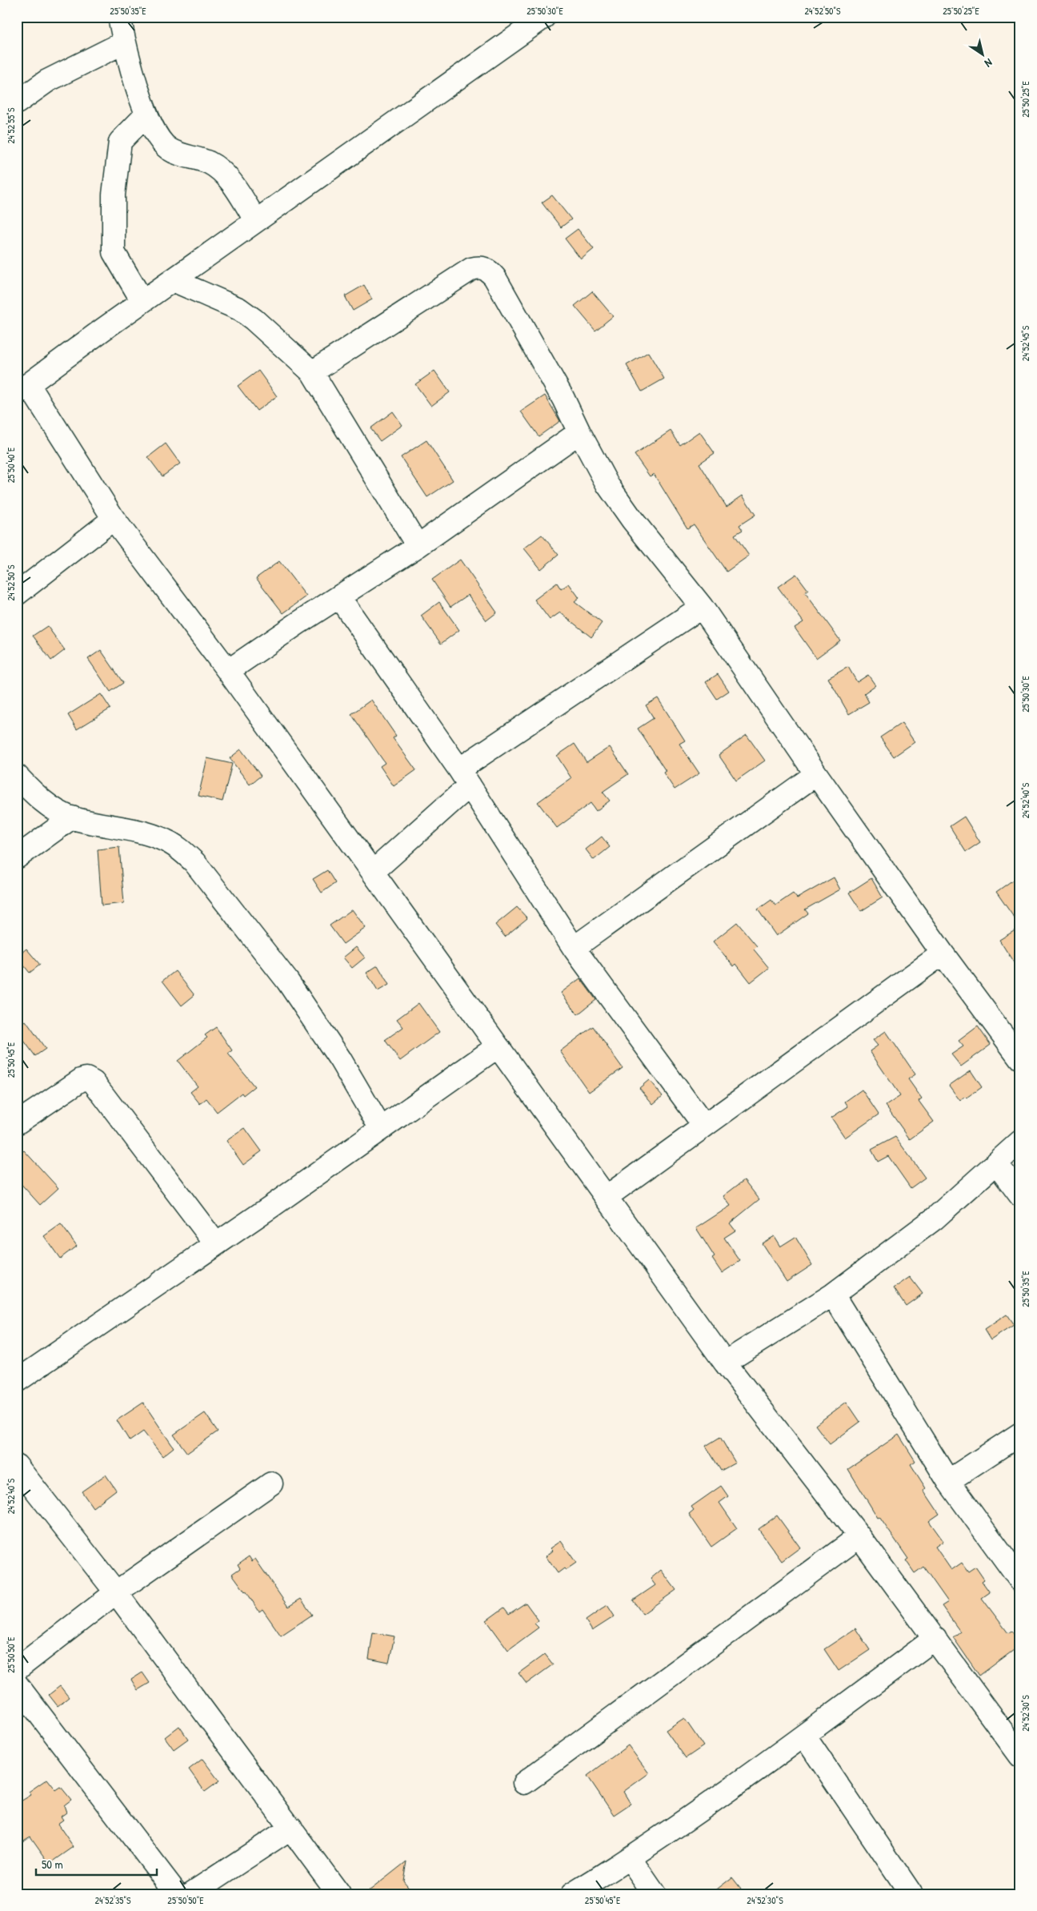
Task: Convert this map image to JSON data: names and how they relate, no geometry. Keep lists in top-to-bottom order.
{
  "scale_bar": "50 m",
  "north": "bottom right",
  "coordinates": [
    "25°50'35\"E",
    "25°50'30\"E",
    "24°52'50\"S",
    "25°50'25\"E",
    "24°52'55\"S",
    "24°52'45\"S",
    "25°50'40\"E",
    "24°52'40\"S",
    "25°50'45\"E",
    "25°50'50\"E",
    "24°52'30\"S",
    "24°52'35\"S"
  ]
}
